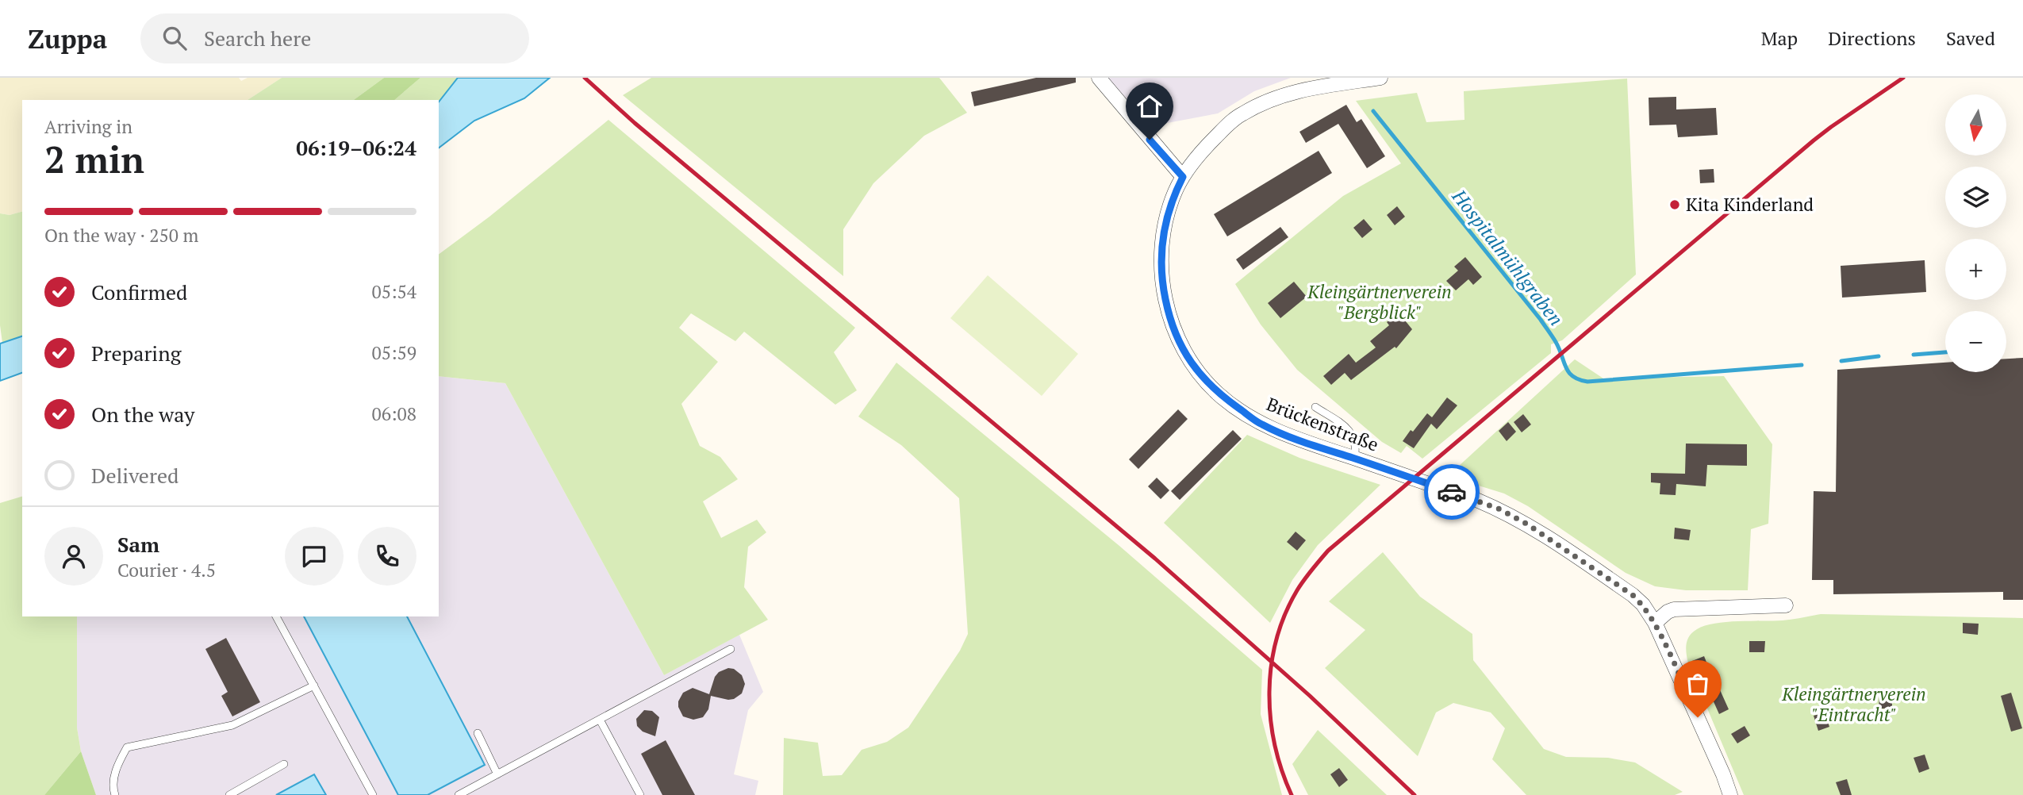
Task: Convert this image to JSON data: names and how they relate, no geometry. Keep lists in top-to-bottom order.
{
  "streets": {
    "street": ["Brückenstraße"]
  },
  "water": ["Hospitalmühlgraben"],
  "parks": ["Kleingärtnerverein \"Bergblick\"", "Kleingärtnerverein \"Eintracht\""],
  "places": ["Kita Kinderland"],
  "north": "bottom",
  "page": {
    "header": "Zuppa",
    "search": "Search here",
    "nav": ["Map", "Directions", "Saved"],
    "map_buttons": ["+", "−"],
    "heading": ["2 min", "Arriving in", "06:19–06:24"],
    "panel": ["Sam", "Courier · 4.5"],
    "bar": "On the way · 250 m",
    "list": [
      ["Confirmed", "05:54"],
      ["Preparing", "05:59"],
      ["On the way", "06:08"],
      "Delivered"
    ]
  }
}
